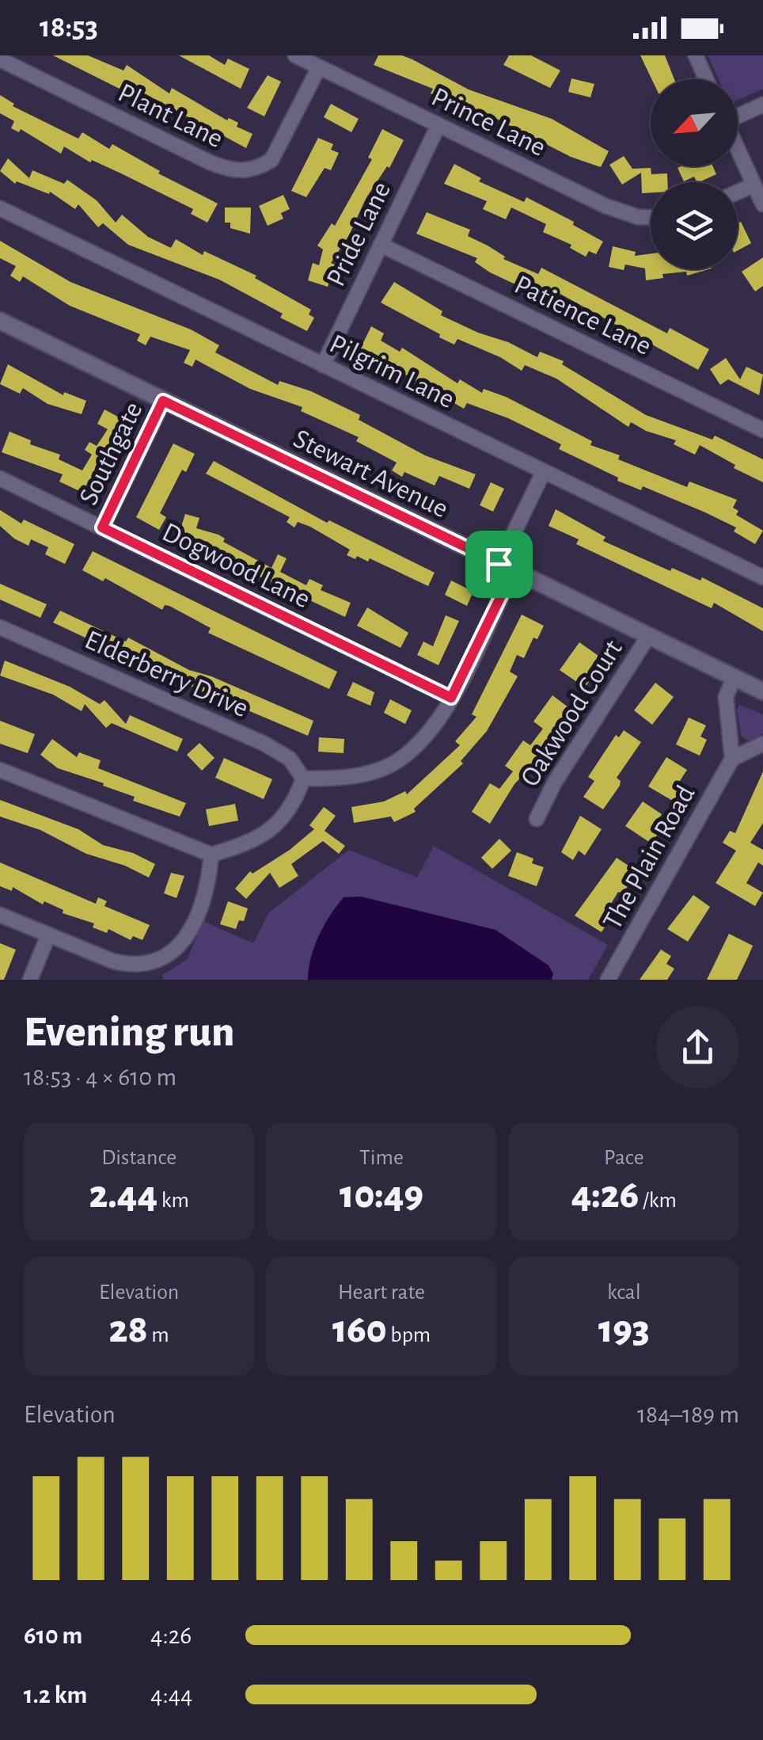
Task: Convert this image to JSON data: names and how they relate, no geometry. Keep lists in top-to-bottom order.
{
  "streets": {
    "street": [
      "Plant Lane",
      "Prince Lane",
      "Pride Lane",
      "Patience Lane",
      "Pilgrim Lane",
      "Southgate",
      "Stewart Avenue",
      "Dogwood Lane",
      "Elderberry Drive",
      "Oakwood Court",
      "The Plain Road"
    ]
  },
  "crossings": [
    ["Plant Lane", "Prince Lane"],
    ["Prince Lane", "Pride Lane"],
    ["Pride Lane", "Patience Lane"],
    ["Pride Lane", "Pilgrim Lane"],
    ["Southgate", "Stewart Avenue"],
    ["Southgate", "Dogwood Lane"],
    ["Stewart Avenue", "Oakwood Court"]
  ],
  "north": "bottom left",
  "page": {
    "status": "18:53",
    "heading": ["Evening run", "18:53 · 4 × 610 m"],
    "stats": [
      ["Distance", "2.44 km"],
      ["Time", "10:49"],
      ["Pace", "4:26 /km"],
      ["Elevation", "28 m"],
      ["Heart rate", "160 bpm"],
      ["kcal", "193"]
    ],
    "chart": ["Elevation", "184–189 m"],
    "list": [
      {
        "name": "610 m",
        "note": "4:26"
      },
      {
        "name": "1.2 km",
        "note": "4:44"
      }
    ]
  }
}
